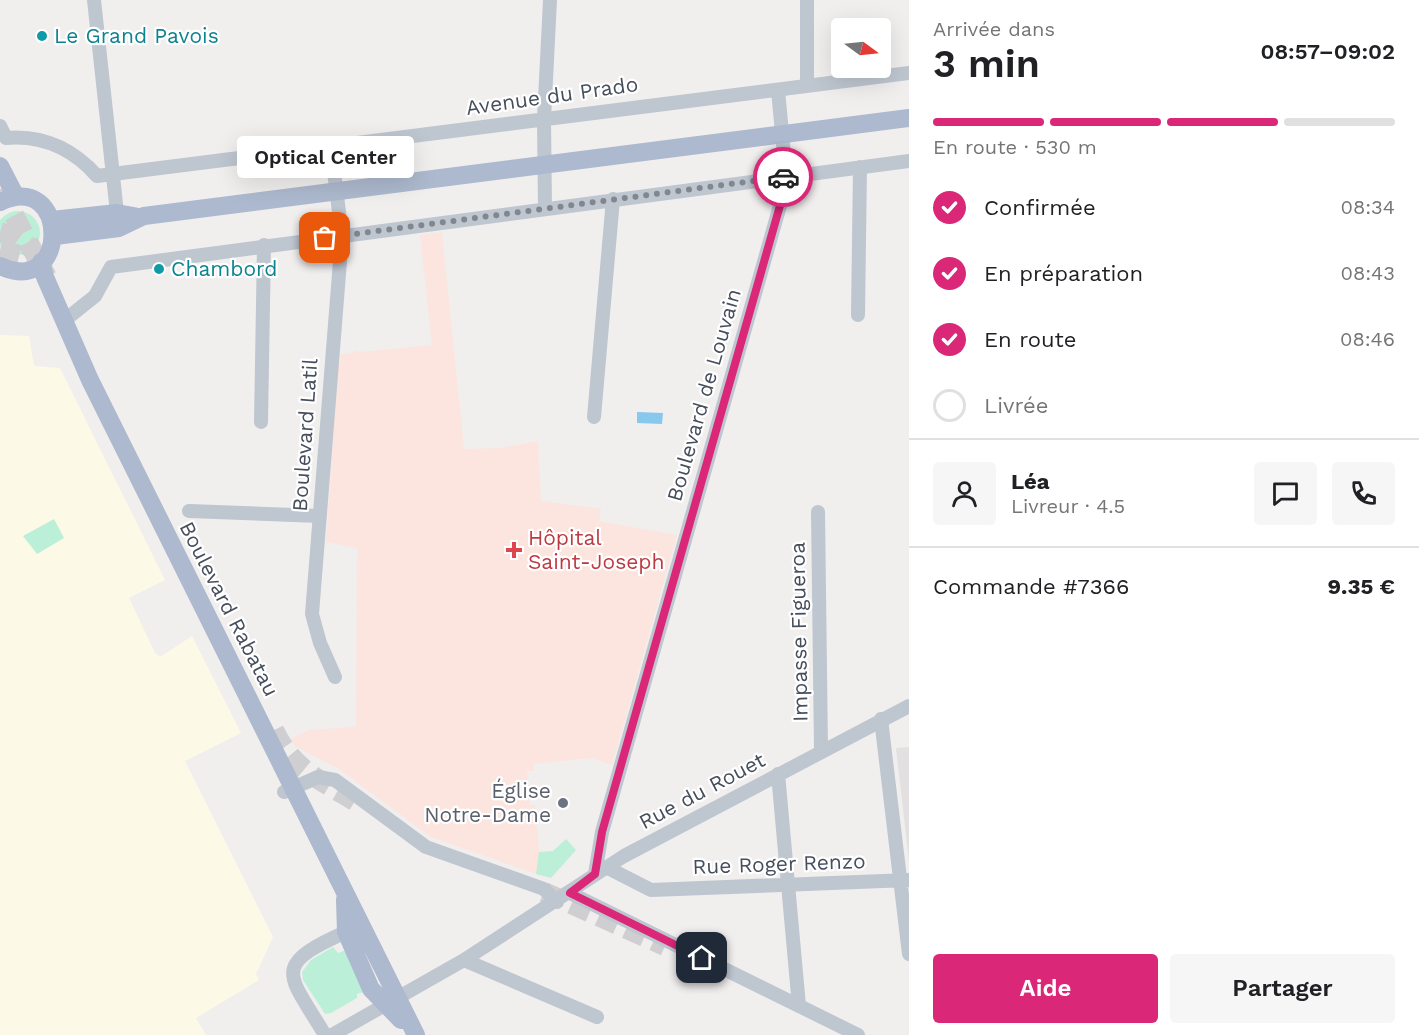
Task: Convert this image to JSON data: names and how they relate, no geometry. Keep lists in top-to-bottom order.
{
  "streets": {
    "main road": ["Boulevard Rabatau"],
    "street": [
      "Avenue du Prado",
      "Boulevard de Louvain",
      "Boulevard Latil",
      "Impasse Figueroa",
      "Rue du Rouet",
      "Rue Roger Renzo"
    ]
  },
  "crossings": [
    ["Boulevard de Louvain", "Rue du Rouet"],
    ["Boulevard de Louvain", "Rue Roger Renzo"],
    ["Boulevard Rabatau", "Rue du Rouet"],
    ["Impasse Figueroa", "Rue du Rouet"],
    ["Rue du Rouet", "Rue Roger Renzo"]
  ],
  "places": {
    "other": [
      "Le Grand Pavois",
      "Optical Center",
      "Chambord",
      "Église Notre-Dame"
    ],
    "health": ["Hôpital Saint-Joseph"]
  },
  "north": "right",
  "page": {
    "heading": ["3 min", "Arrivée dans", "08:57–09:02"],
    "panel": [
      "Léa",
      "Livreur · 4.5",
      "Commande #7366",
      "9.35 €"
    ],
    "bar": "En route · 530 m",
    "bubble": "Optical Center",
    "list": [
      ["Confirmée", "08:34"],
      ["En préparation", "08:43"],
      ["En route", "08:46"],
      "Livrée"
    ],
    "buttons": ["Aide", "Partager"]
  }
}
